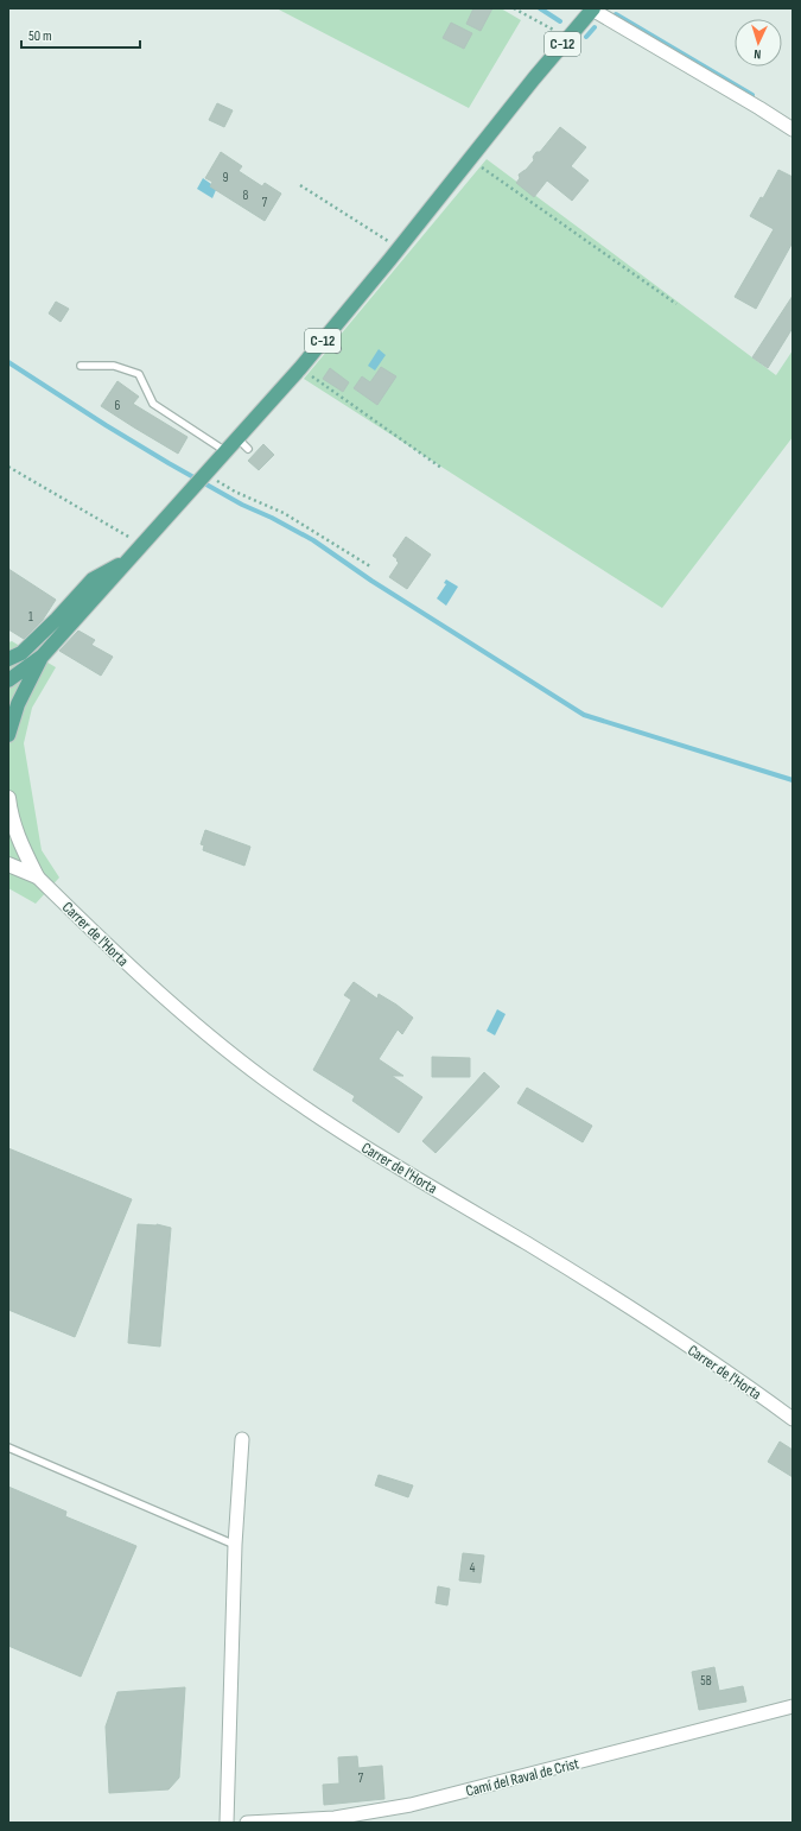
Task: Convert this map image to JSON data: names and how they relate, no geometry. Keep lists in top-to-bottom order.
{
  "streets": {
    "main road": ["C-12"],
    "street": ["Carrer de l'Horta", "Camí del Raval de Crist"]
  },
  "house_numbers": [
    "9",
    "8",
    "7",
    "6",
    "1",
    "4",
    "5B",
    "7"
  ],
  "scale_bar": "50 m",
  "north": "bottom"
}
